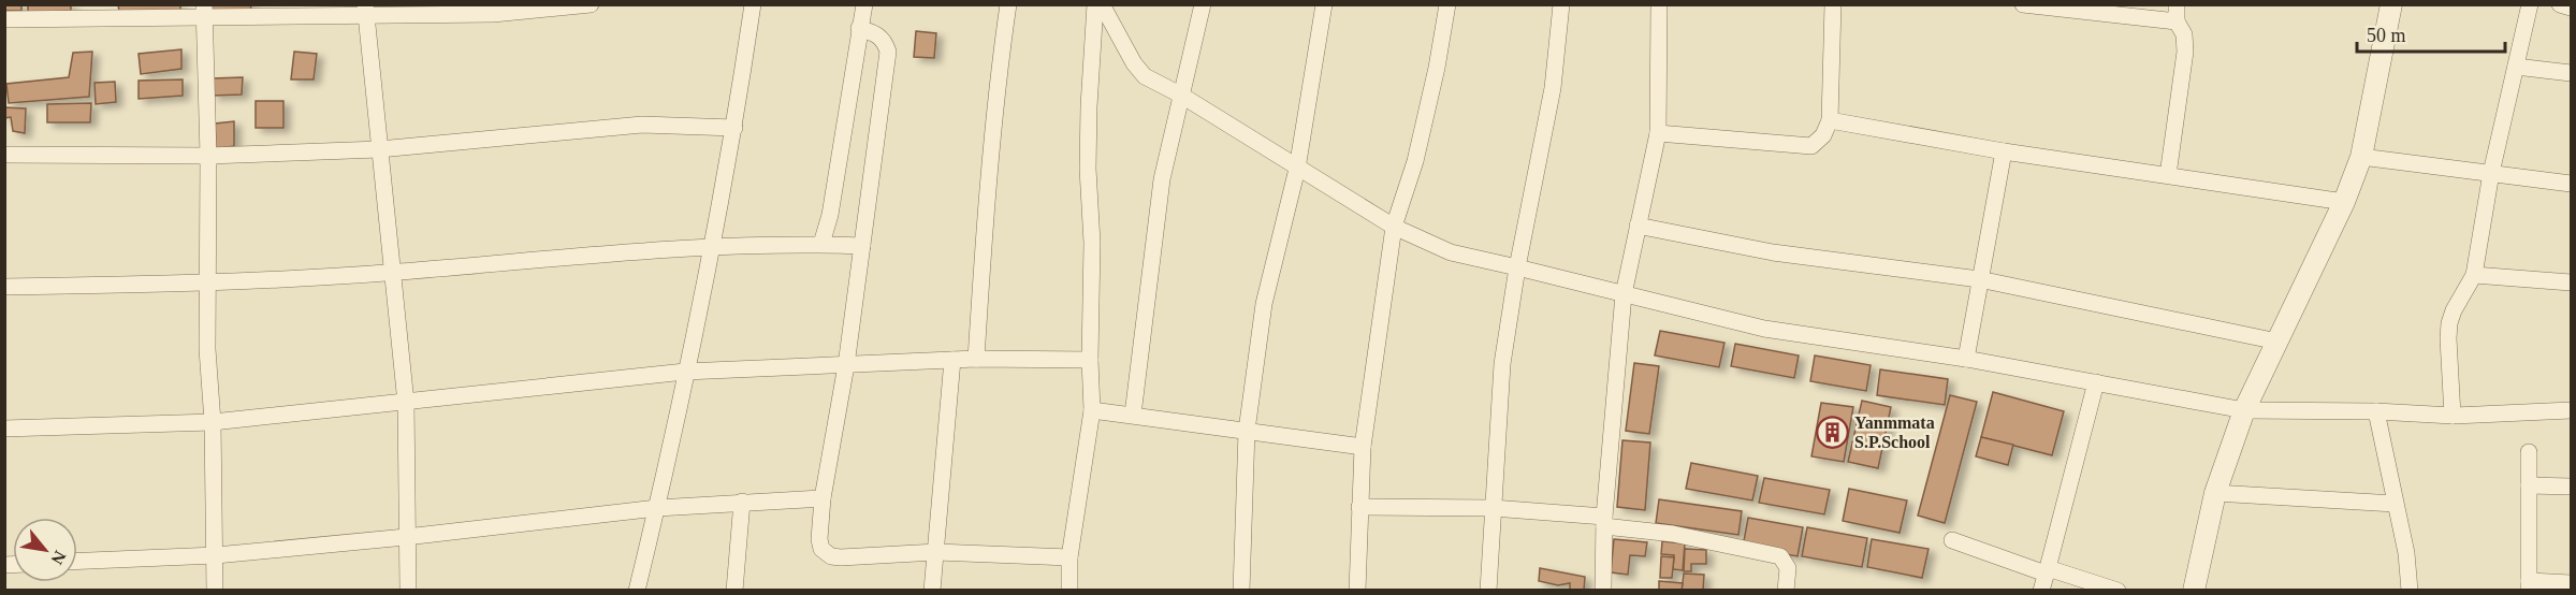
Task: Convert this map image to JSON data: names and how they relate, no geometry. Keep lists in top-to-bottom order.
{
  "places": {
    "building": ["Yanmmata S.P.School"]
  },
  "scale_bar": "50 m",
  "north": "bottom right"
}
